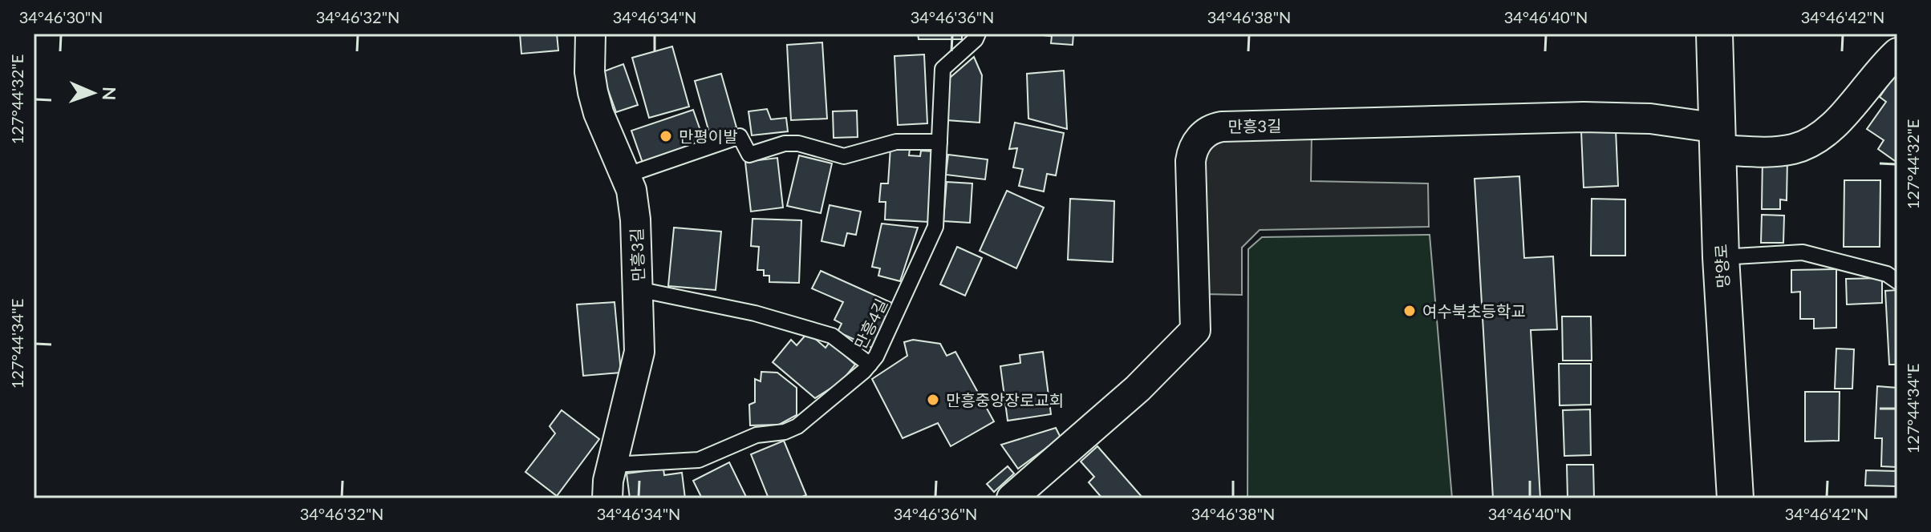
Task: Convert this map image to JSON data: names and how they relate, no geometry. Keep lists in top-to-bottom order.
{
  "streets": {
    "main road": ["망양로"],
    "street": ["만흥3길"],
    "lane": ["만흥4길"]
  },
  "crossings": [
    ["만흥3길", "망양로"],
    ["만흥3길", "만흥4길"]
  ],
  "places": ["만평이발", "여수북초등학교", "만흥중앙장로교회"],
  "north": "right",
  "coordinates": [
    "34°46'30\"N",
    "34°46'32\"N",
    "34°46'34\"N",
    "34°46'36\"N",
    "34°46'38\"N",
    "34°46'40\"N",
    "34°46'42\"N",
    "127°44'32\"E",
    "127°44'34\"E"
  ]
}
